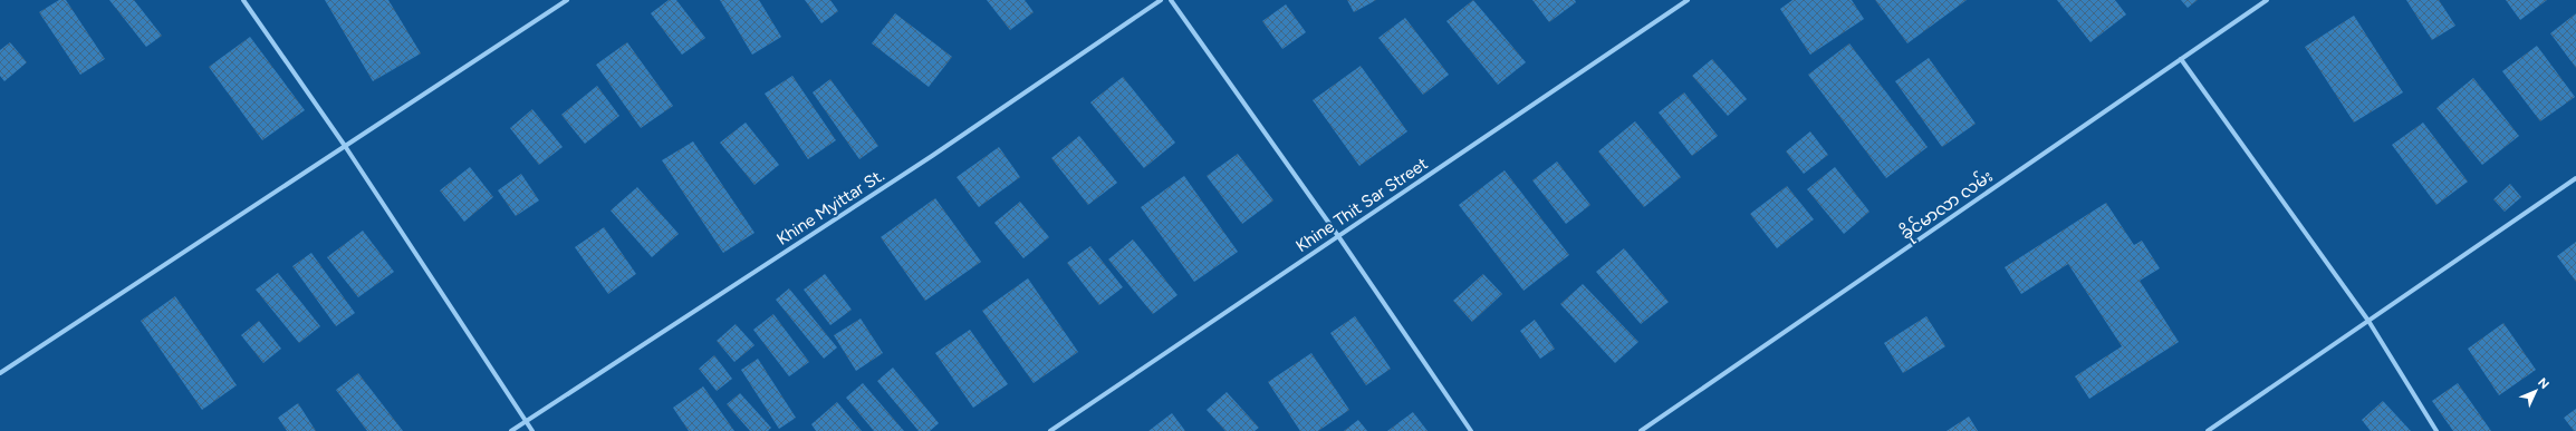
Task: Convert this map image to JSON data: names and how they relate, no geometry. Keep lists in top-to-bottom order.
{
  "streets": {
    "street": ["Khine Thit Sar Street", "ခိုင်မာလာ လမ်း", "Khine Myittar St."]
  },
  "north": "top right"
}
